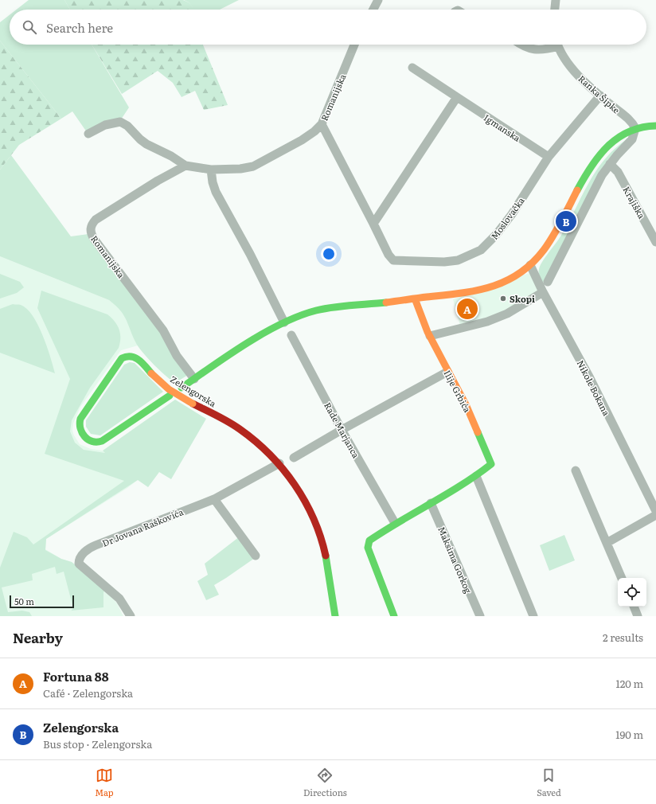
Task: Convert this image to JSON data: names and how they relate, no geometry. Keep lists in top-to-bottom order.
{
  "streets": {
    "street": [
      "Ranka Šipke",
      "Romanijska",
      "Igmanska",
      "Krajiška",
      "Moslovačka",
      "Nikole Bokana",
      "Zelengorska",
      "Ilije Grbića",
      "Rade Marjanca",
      "Dr Jovana Raškovića",
      "Maksima Gorkog"
    ]
  },
  "crossings": [
    ["Ranka Šipke", "Moslovačka"],
    ["Ranka Šipke", "Zelengorska"],
    ["Romanijska", "Zelengorska"],
    ["Igmanska", "Moslovačka"],
    ["Nikole Bokana", "Zelengorska"],
    ["Zelengorska", "Ilije Grbića"],
    ["Zelengorska", "Dr Jovana Raškovića"],
    ["Ilije Grbića", "Rade Marjanca"],
    ["Ilije Grbića", "Maksima Gorkog"]
  ],
  "places": ["Skopi"],
  "scale_bar": "50 m",
  "page": {
    "search": "Search here",
    "pins": ["B", "A"],
    "scale": "50 m",
    "heading": ["Nearby", "2 results"],
    "list": [
      {
        "mark": "A",
        "name": "Fortuna 88",
        "note": "Café · Zelengorska",
        "value": "120 m"
      },
      {
        "mark": "B",
        "name": "Zelengorska",
        "note": "Bus stop · Zelengorska",
        "value": "190 m"
      }
    ],
    "nav": ["Map", "Directions", "Saved"]
  }
}
